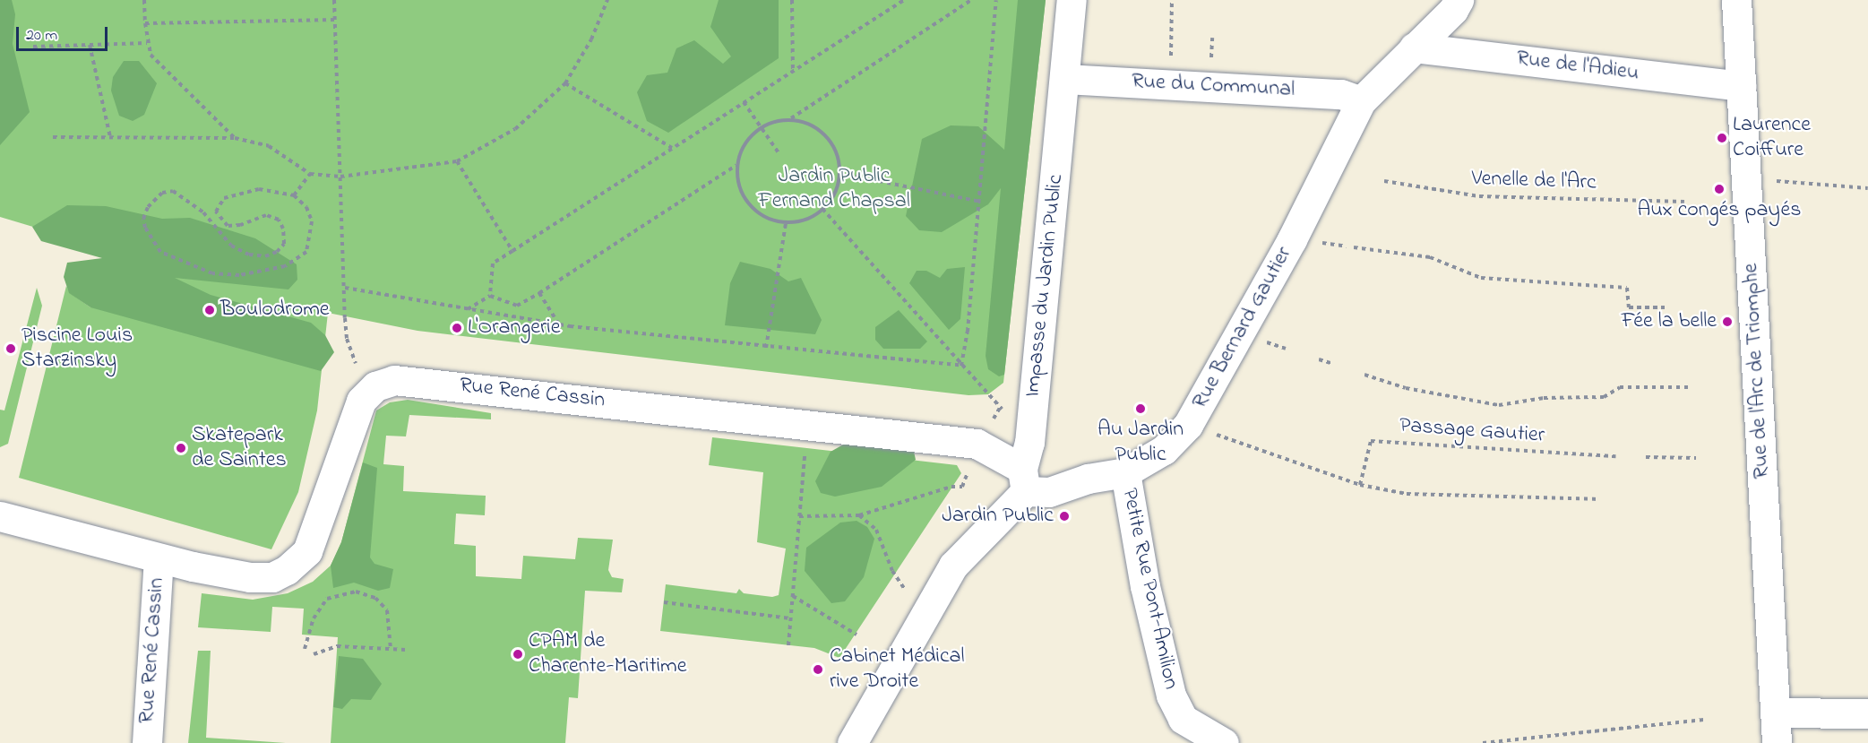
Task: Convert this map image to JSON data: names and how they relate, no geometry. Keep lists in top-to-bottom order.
{
  "streets": {
    "street": [
      "Rue de l'Adieu",
      "Rue du Communal",
      "Impasse du Jardin Public",
      "Rue Bernard Gautier",
      "Rue de l'Arc de Triomphe",
      "Rue René Cassin",
      "Petite Rue Pont-Amilion"
    ],
    "path": ["Venelle de l'Arc", "Passage Gautier"]
  },
  "crossings": [
    ["Rue de l'Adieu", "Rue Bernard Gautier"],
    ["Rue de l'Adieu", "Rue de l'Arc de Triomphe"],
    ["Rue du Communal", "Impasse du Jardin Public"],
    ["Rue du Communal", "Rue Bernard Gautier"],
    ["Impasse du Jardin Public", "Rue Bernard Gautier"],
    ["Impasse du Jardin Public", "Rue René Cassin"],
    ["Rue Bernard Gautier", "Rue René Cassin"],
    ["Rue Bernard Gautier", "Petite Rue Pont-Amilion"]
  ],
  "parks": ["Jardin Public Fernand Chapsal"],
  "places": [
    "Laurence Coiffure",
    "Aux congés payés",
    "Boulodrome",
    "Fée la belle",
    "L'Orangerie",
    "Piscine Louis Starzinsky",
    "Au Jardin Public",
    "Skatepark de Saintes",
    "Jardin Public",
    "CPAM de Charente-Maritime",
    "Cabinet Médical rive Droite"
  ],
  "scale_bar": "20 m"
}
